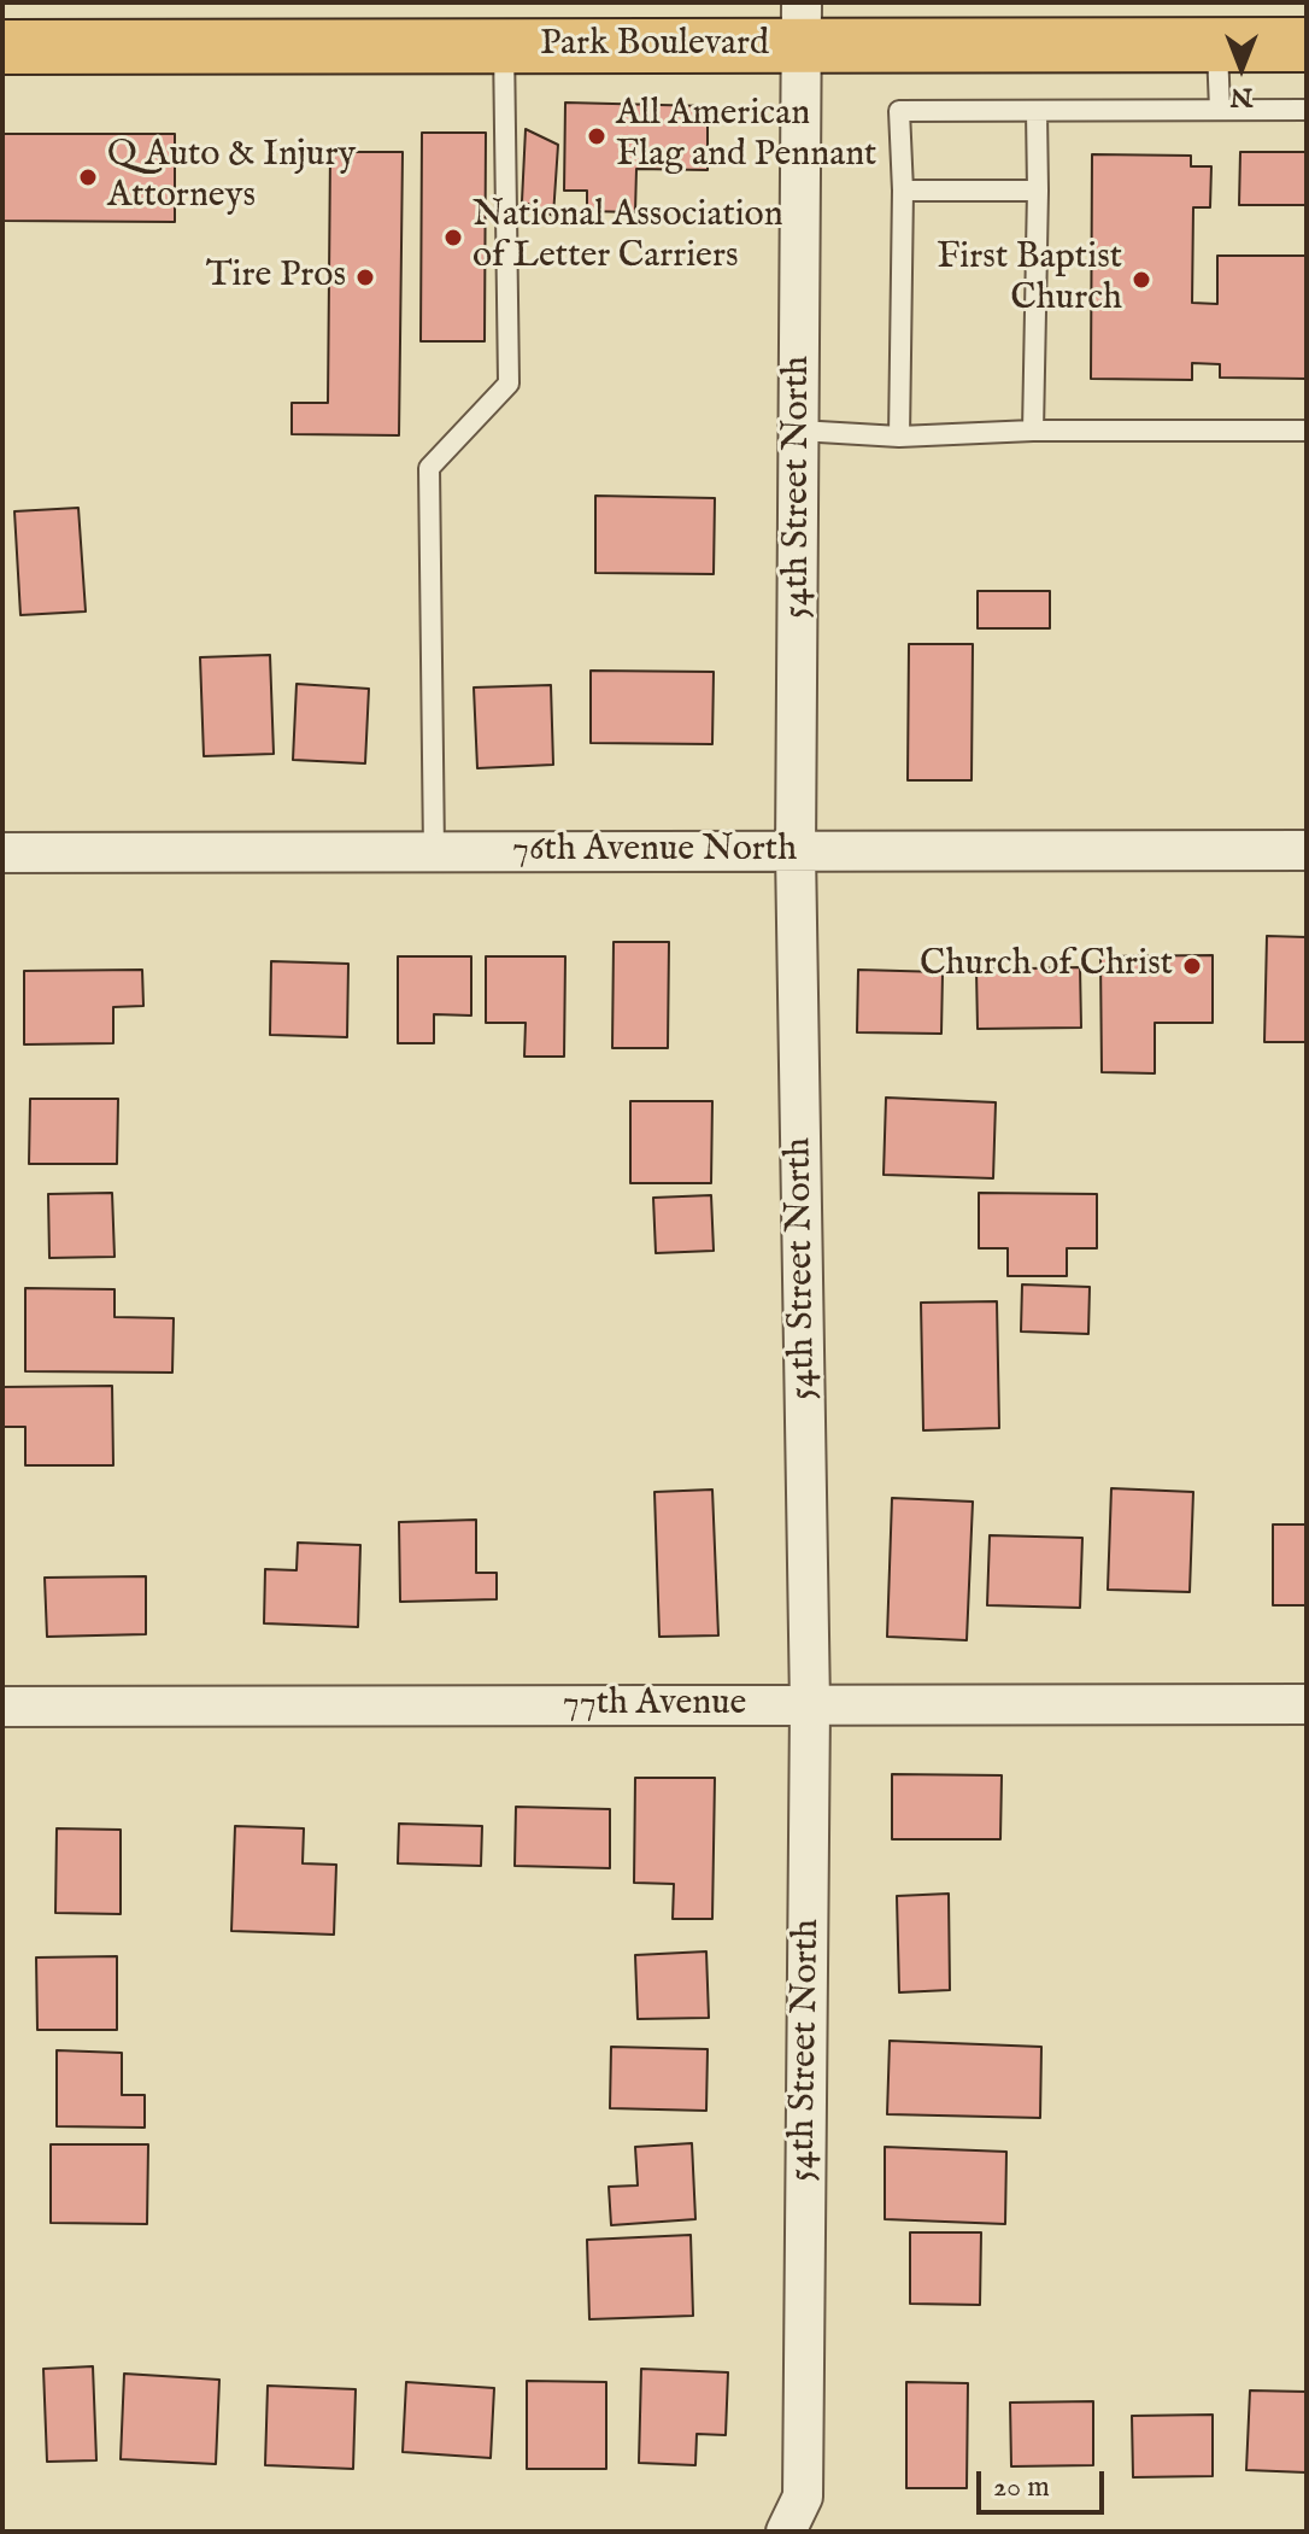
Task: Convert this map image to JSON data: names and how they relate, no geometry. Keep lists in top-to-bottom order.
{
  "streets": {
    "main road": ["Park Boulevard"],
    "street": ["54th Street North", "76th Avenue North", "77th Avenue"]
  },
  "crossings": [
    ["Park Boulevard", "54th Street North"],
    ["54th Street North", "76th Avenue North"],
    ["54th Street North", "77th Avenue"]
  ],
  "places": [
    "All American Flag and Pennant",
    "Q Auto & Injury Attorneys",
    "National Association of Letter Carriers",
    "Tire Pros",
    "First Baptist Church",
    "Church of Christ"
  ],
  "scale_bar": "20 m",
  "north": "bottom"
}
